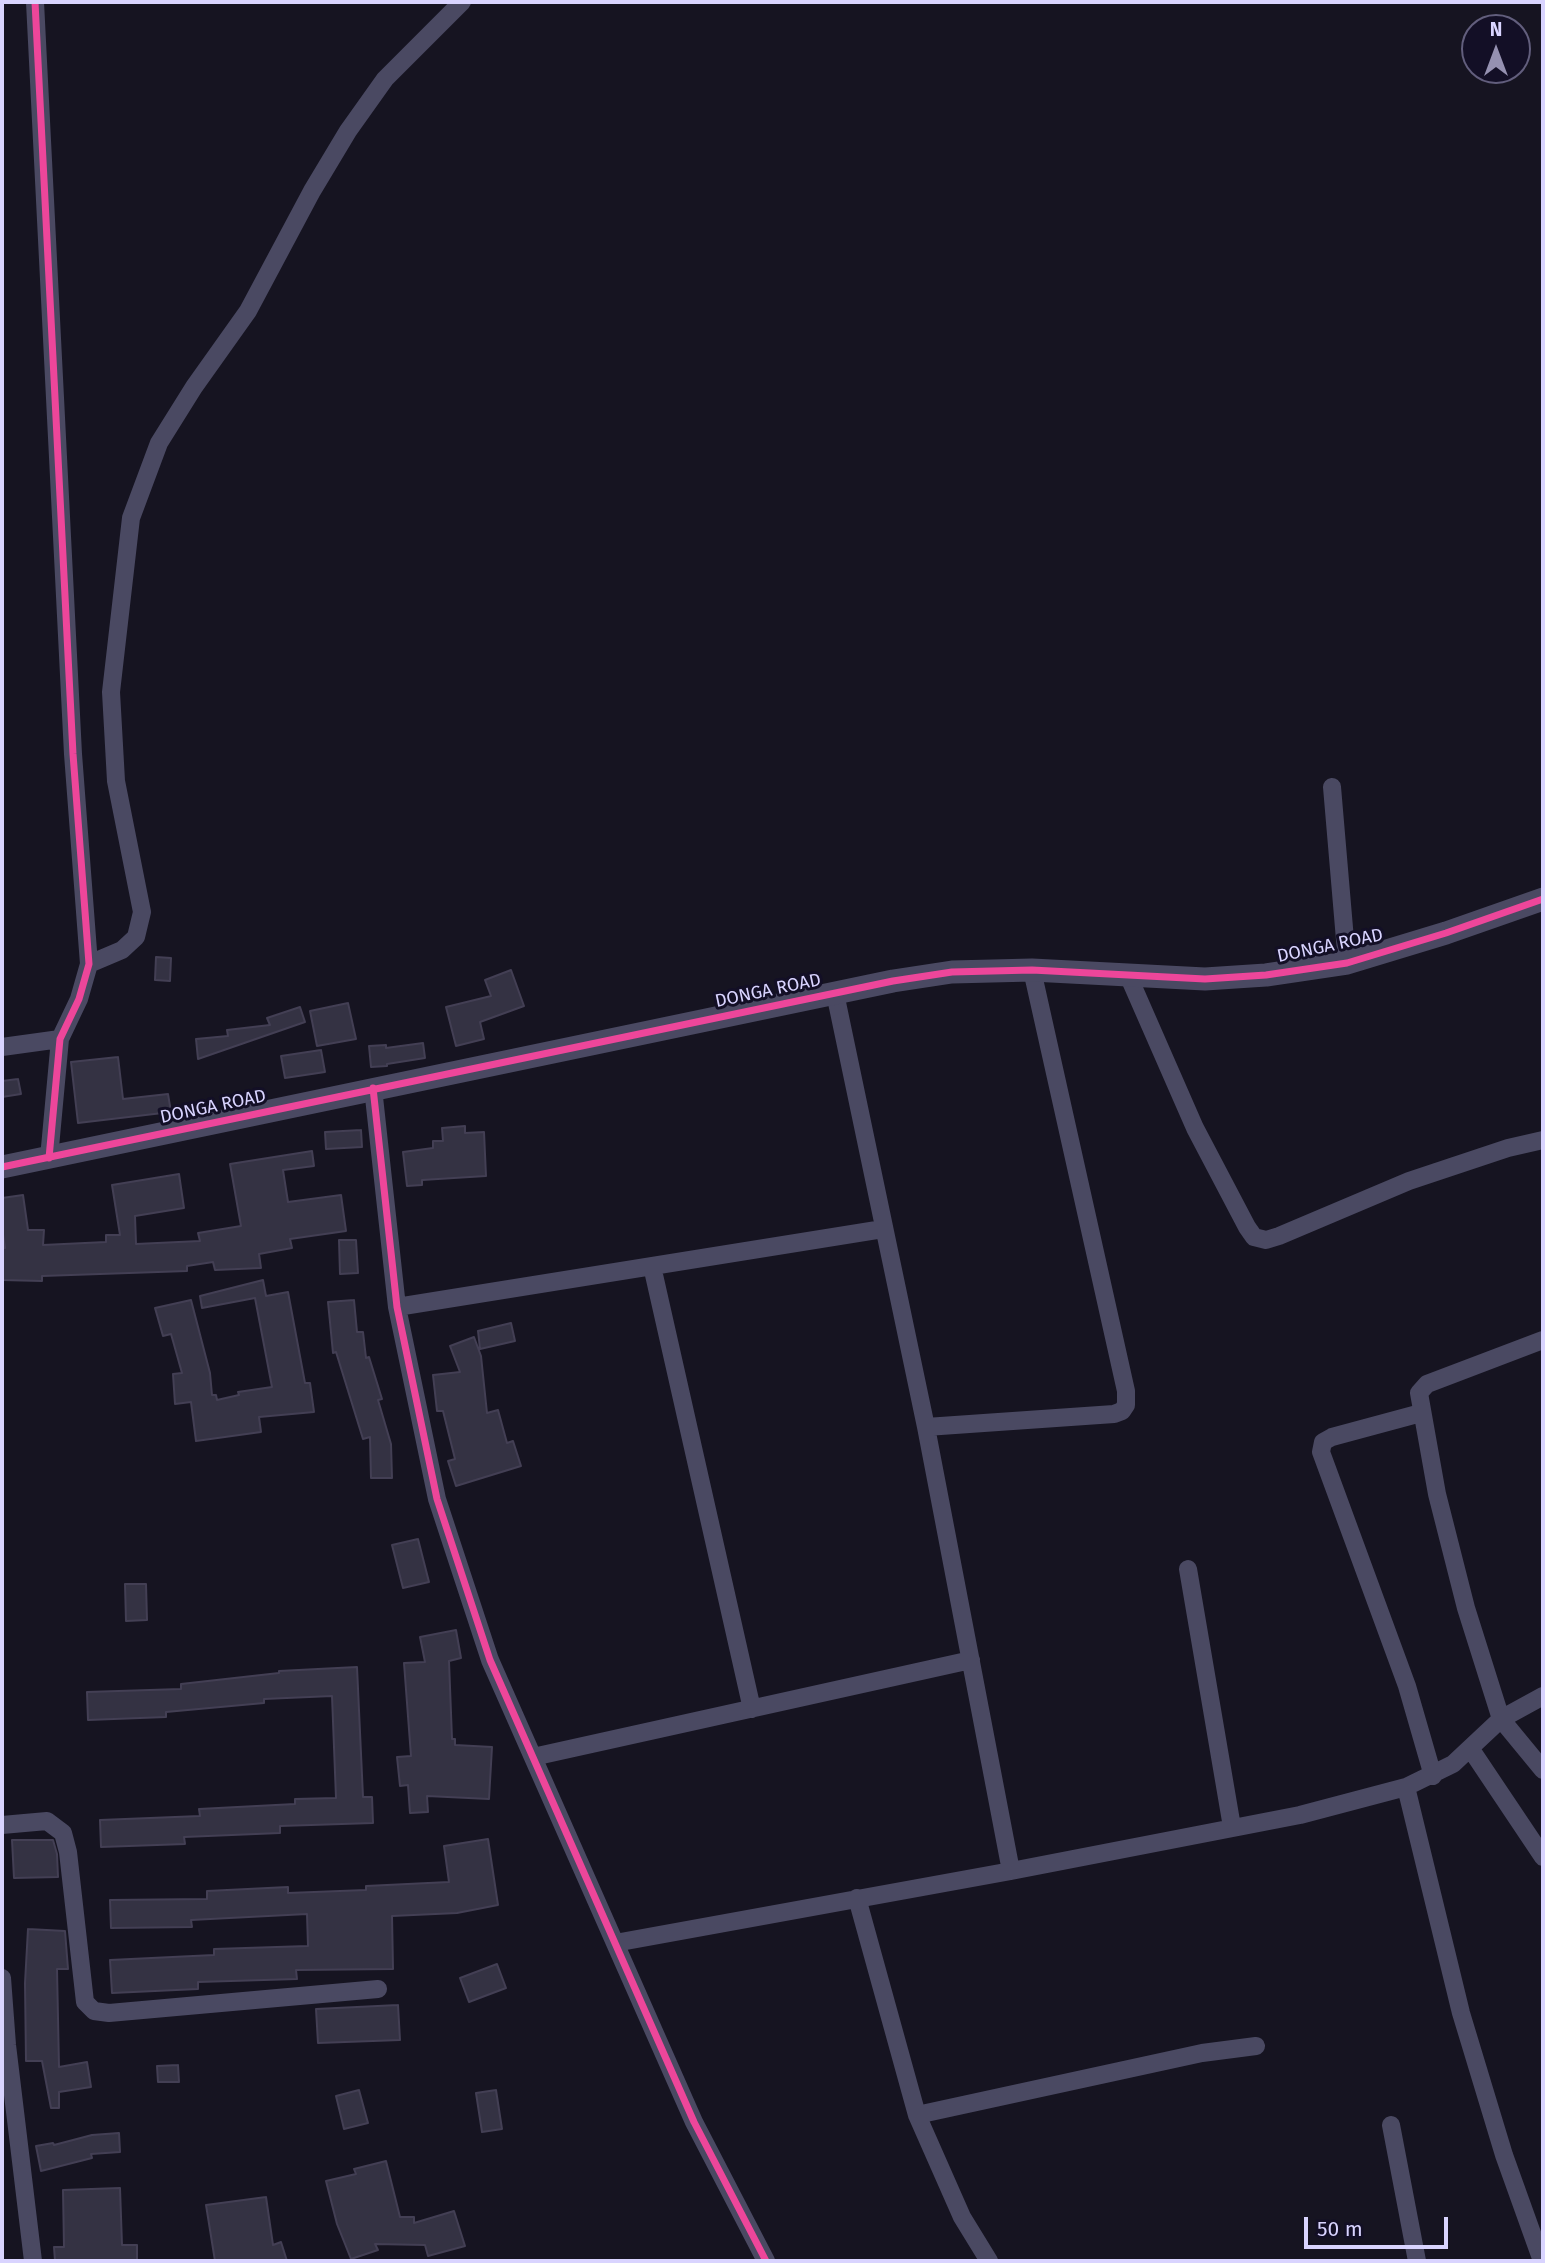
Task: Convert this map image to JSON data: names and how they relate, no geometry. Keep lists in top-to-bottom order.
{
  "streets": {
    "street": ["DONGA ROAD"]
  },
  "scale_bar": "50 m",
  "north": "top"
}
